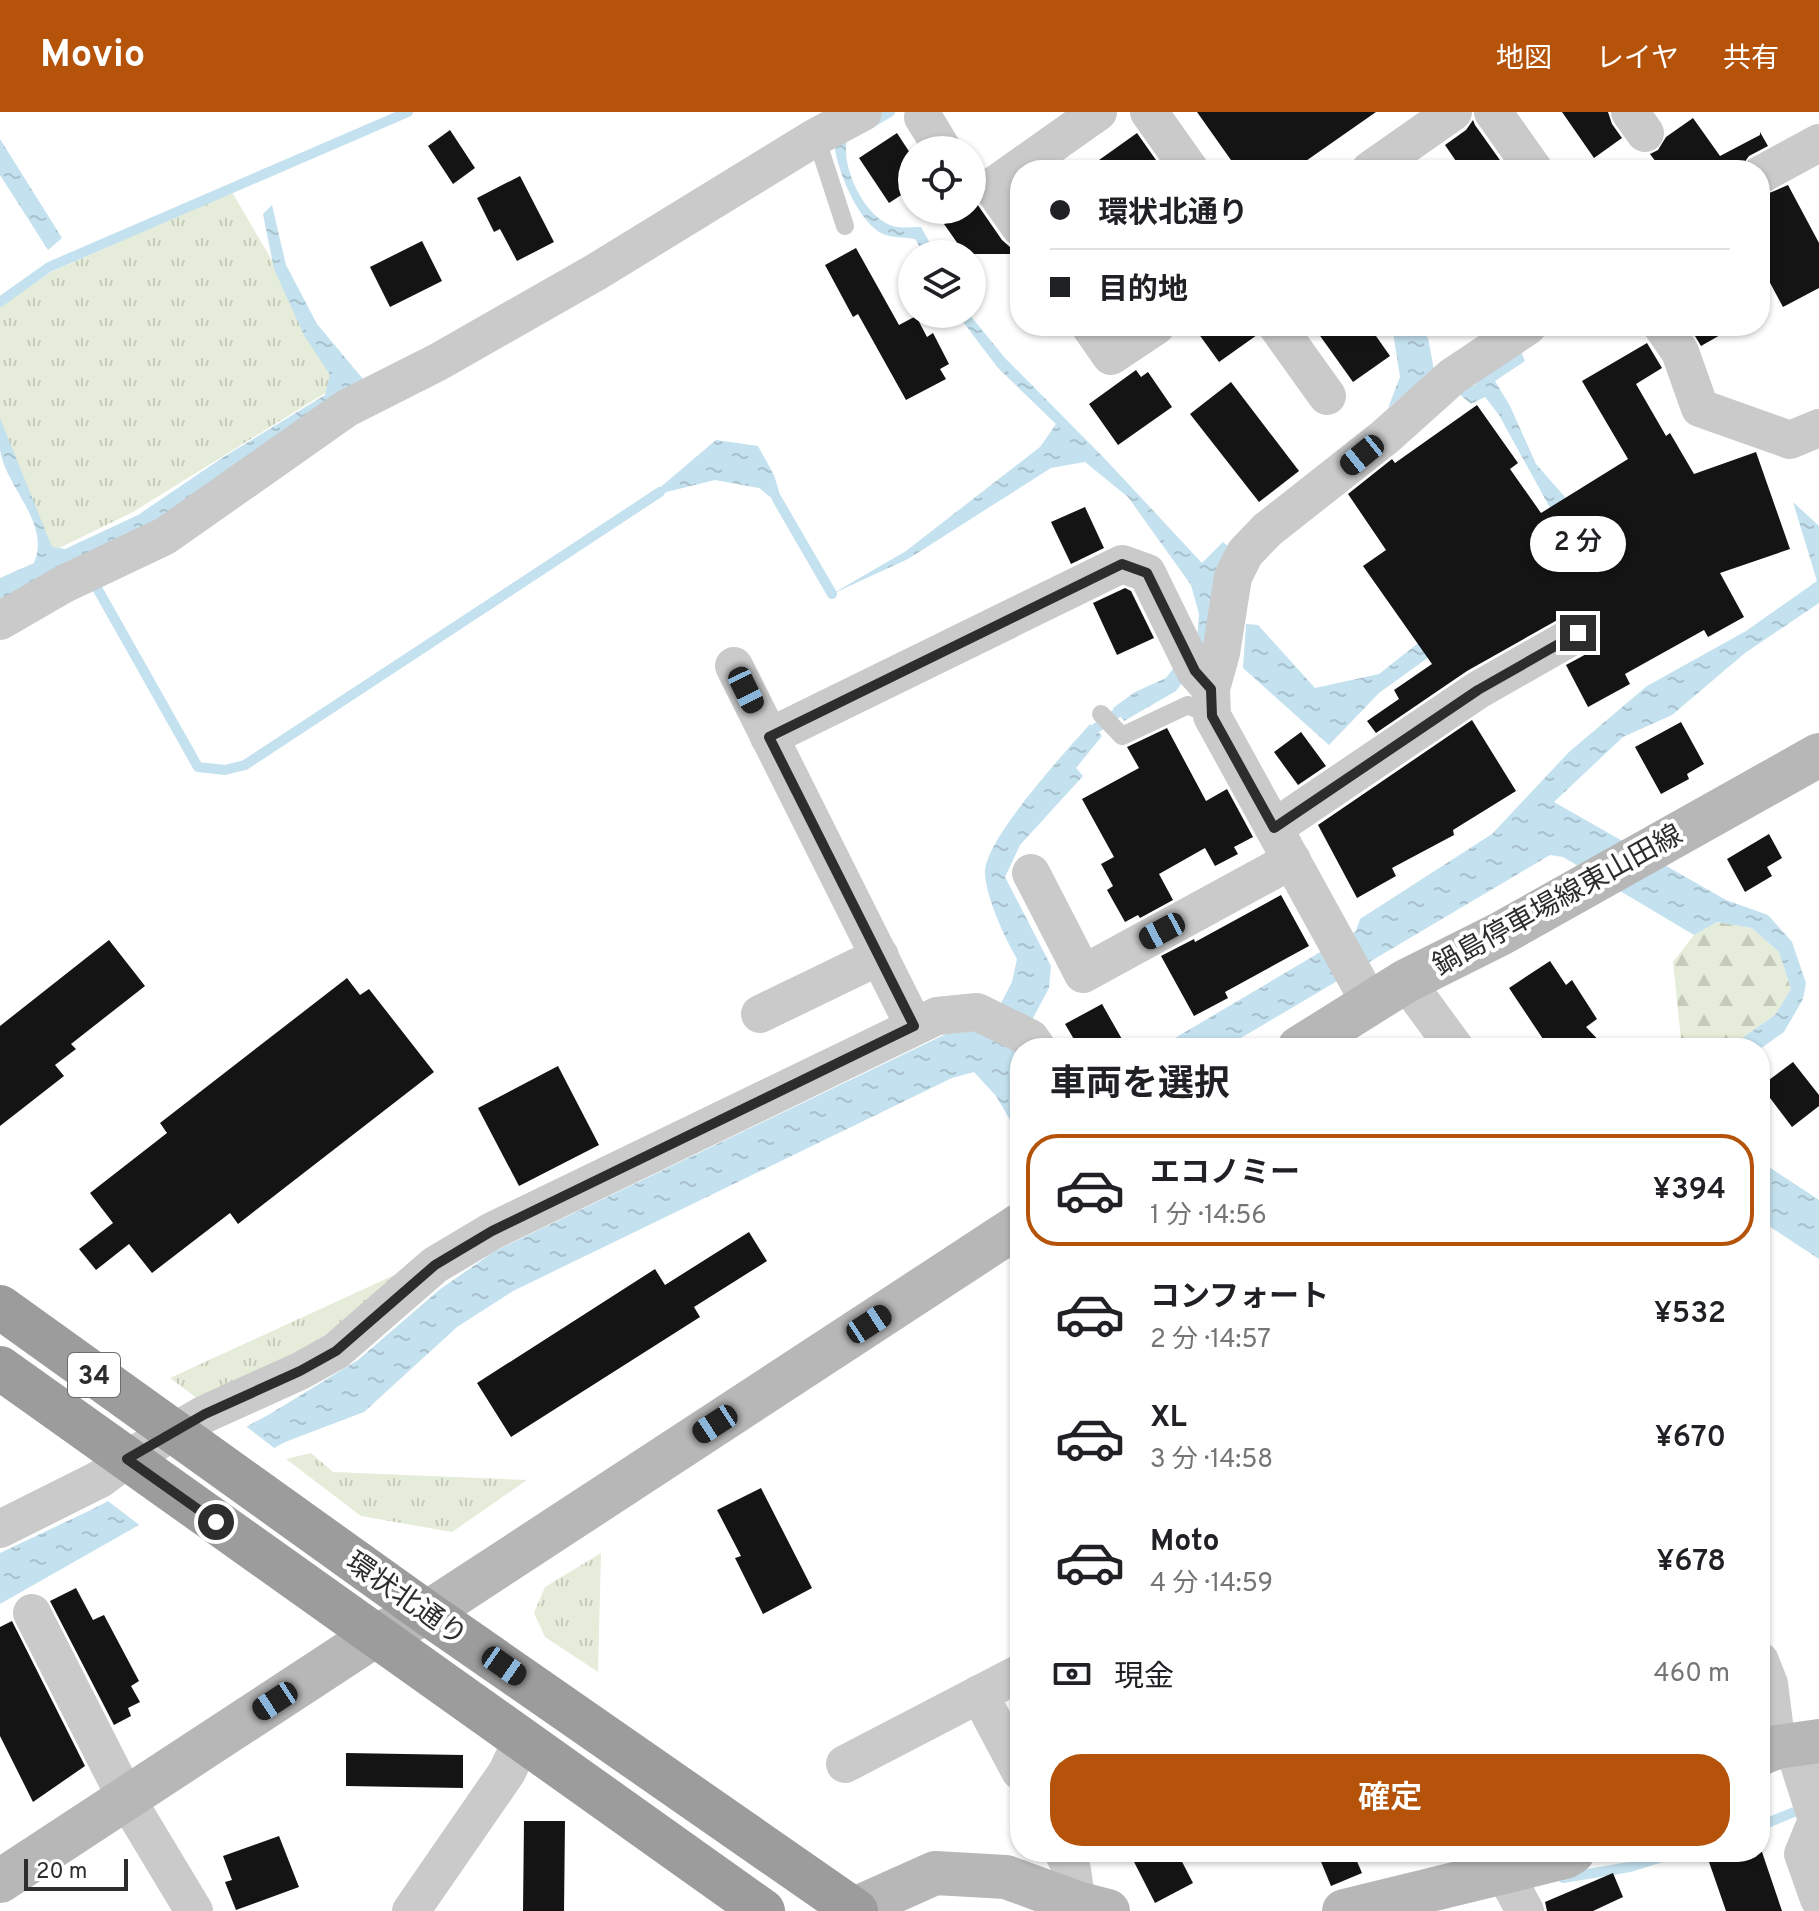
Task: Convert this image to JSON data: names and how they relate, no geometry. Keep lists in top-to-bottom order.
{
  "streets": {
    "highway": ["34", "環状北通り"],
    "main road": ["鍋島停車場線東山田線"]
  },
  "scale_bar": "20 m",
  "page": {
    "header": "Movio",
    "nav": ["地図", "レイヤ", "共有"],
    "banner": ["環状北通り", "目的地"],
    "bubble": "2 分",
    "heading": "車両を選択",
    "list": [
      {
        "name": "エコノミー",
        "note": "1 分 · 14:56",
        "value": "¥394"
      },
      {
        "name": "コンフォート",
        "note": "2 分 · 14:57",
        "value": "¥532"
      },
      {
        "name": "XL",
        "note": "3 分 · 14:58",
        "value": "¥670"
      },
      {
        "name": "Moto",
        "note": "4 分 · 14:59",
        "value": "¥678"
      }
    ],
    "pay": ["現金", "460 m"],
    "buttons": "確定",
    "scale": "20 m"
  }
}
